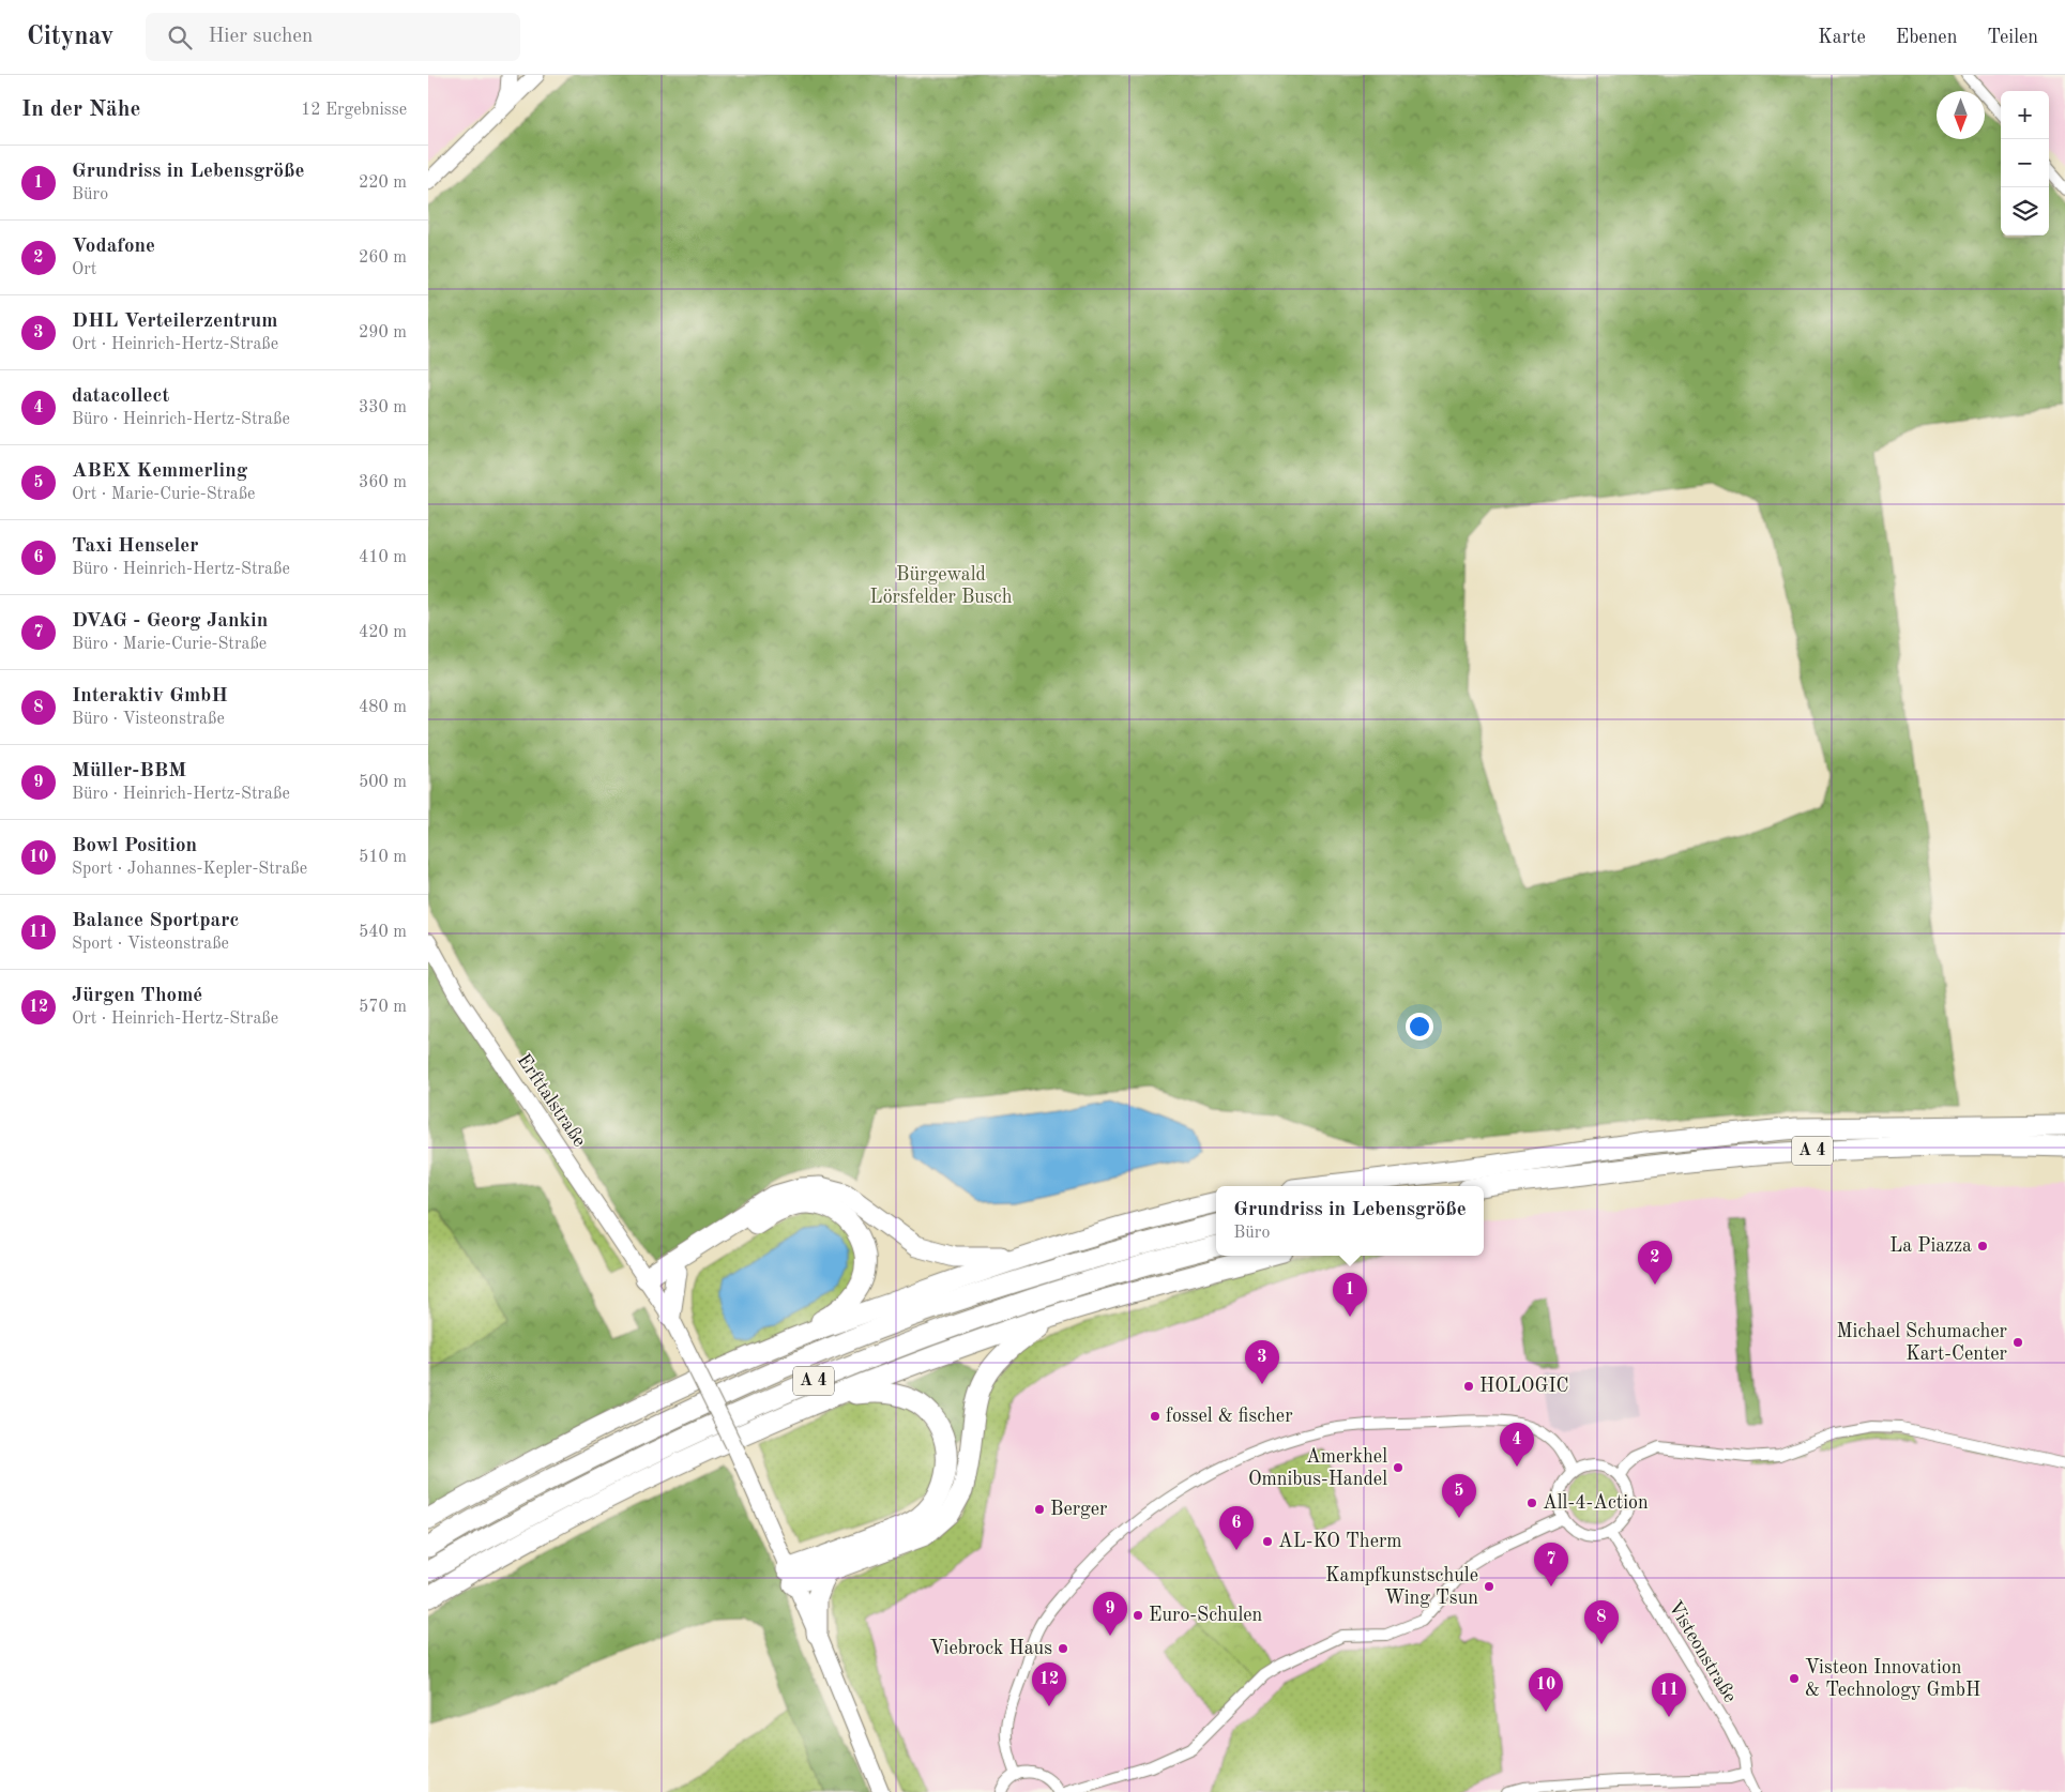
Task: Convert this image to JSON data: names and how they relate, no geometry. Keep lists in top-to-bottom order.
{
  "streets": {
    "highway": ["A 4"],
    "main road": ["Erfttalstraße"],
    "street": ["Visteonstraße"]
  },
  "parks": ["Bürgewald Lörsfelder Busch"],
  "places": [
    "La Piazza",
    "Michael Schumacher Kart-Center",
    "HOLOGIC",
    "fossel & fischer",
    "Amerkhel Omnibus-Handel",
    "All-4-Action",
    "Berger",
    "AL-KO Therm",
    "Kampfkunstschule Wing Tsun",
    "Euro-Schulen",
    "Viebrock Haus",
    "Visteon Innovation & Technology GmbH"
  ],
  "north": "bottom",
  "page": {
    "header": "Citynav",
    "search": "Hier suchen",
    "nav": ["Karte", "Ebenen", "Teilen"],
    "heading": ["In der Nähe", "12 Ergebnisse"],
    "map_buttons": ["+", "−"],
    "list": [
      {
        "mark": "1",
        "name": "Grundriss in Lebensgröße",
        "note": "Büro",
        "value": "220 m"
      },
      {
        "mark": "2",
        "name": "Vodafone",
        "note": "Ort",
        "value": "260 m"
      },
      {
        "mark": "3",
        "name": "DHL Verteilerzentrum",
        "note": "Ort · Heinrich-Hertz-Straße",
        "value": "290 m"
      },
      {
        "mark": "4",
        "name": "datacollect",
        "note": "Büro · Heinrich-Hertz-Straße",
        "value": "330 m"
      },
      {
        "mark": "5",
        "name": "ABEX Kemmerling",
        "note": "Ort · Marie-Curie-Straße",
        "value": "360 m"
      },
      {
        "mark": "6",
        "name": "Taxi Henseler",
        "note": "Büro · Heinrich-Hertz-Straße",
        "value": "410 m"
      },
      {
        "mark": "7",
        "name": "DVAG - Georg Jankin",
        "note": "Büro · Marie-Curie-Straße",
        "value": "420 m"
      },
      {
        "mark": "8",
        "name": "Interaktiv GmbH",
        "note": "Büro · Visteonstraße",
        "value": "480 m"
      },
      {
        "mark": "9",
        "name": "Müller-BBM",
        "note": "Büro · Heinrich-Hertz-Straße",
        "value": "500 m"
      },
      {
        "mark": "10",
        "name": "Bowl Position",
        "note": "Sport · Johannes-Kepler-Straße",
        "value": "510 m"
      },
      {
        "mark": "11",
        "name": "Balance Sportparc",
        "note": "Sport · Visteonstraße",
        "value": "540 m"
      },
      {
        "mark": "12",
        "name": "Jürgen Thomé",
        "note": "Ort · Heinrich-Hertz-Straße",
        "value": "570 m"
      }
    ],
    "popup": ["Grundriss in Lebensgröße", "Büro"],
    "pins": [
      "2",
      "1",
      "3",
      "4",
      "5",
      "6",
      "7",
      "9",
      "8",
      "12",
      "10",
      "11"
    ]
  }
}
